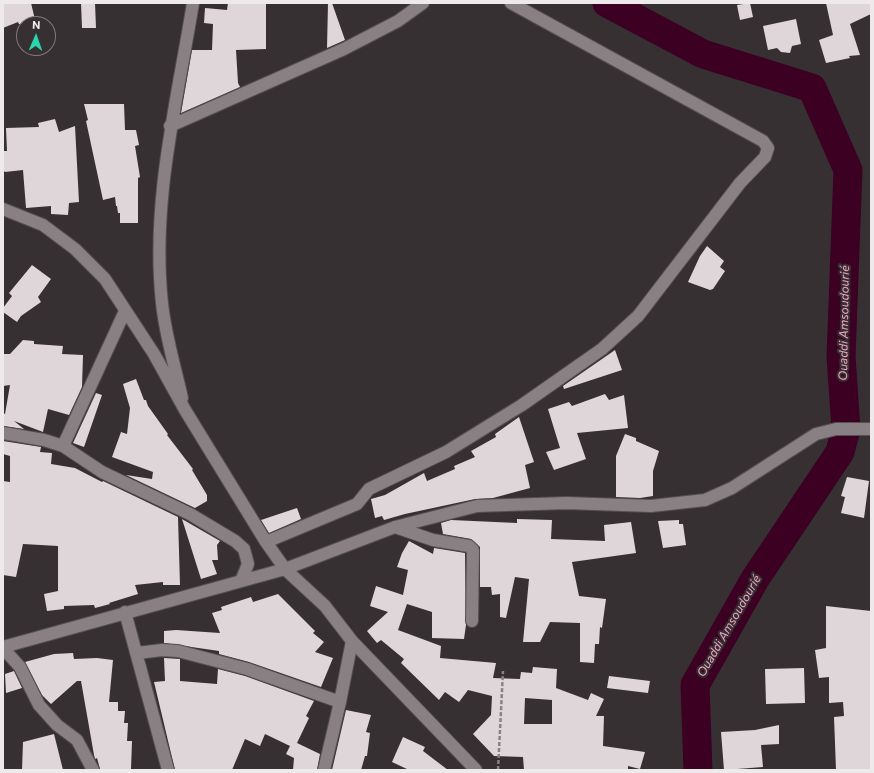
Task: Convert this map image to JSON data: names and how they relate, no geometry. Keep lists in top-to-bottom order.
{
  "water": ["Ouaddi Amsoudourié"],
  "north": "top"
}
